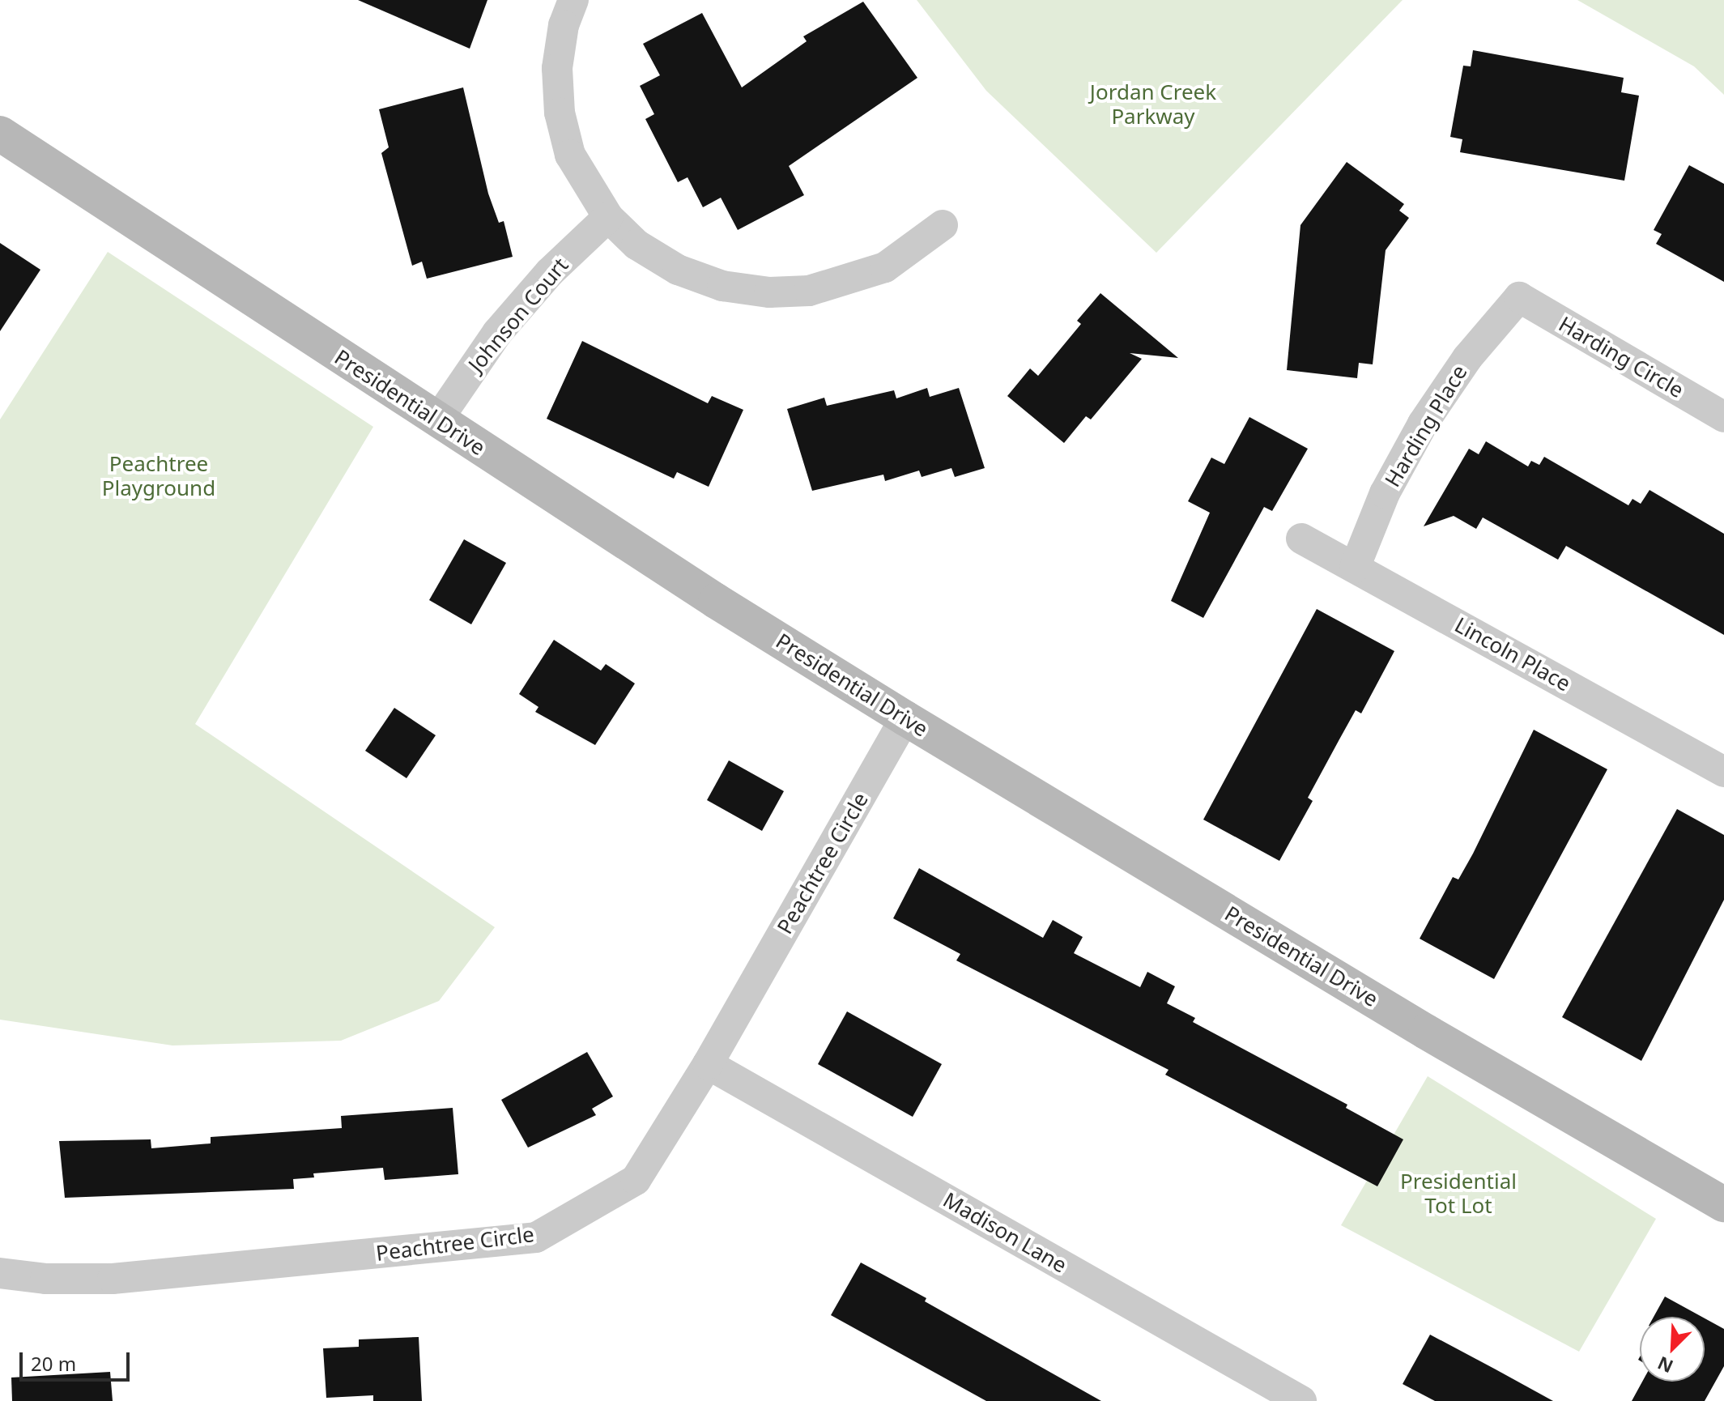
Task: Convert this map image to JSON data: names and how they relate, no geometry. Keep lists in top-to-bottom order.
{
  "streets": {
    "street": [
      "Johnson Court",
      "Harding Circle",
      "Presidential Drive",
      "Harding Place",
      "Lincoln Place",
      "Peachtree Circle",
      "Madison Lane"
    ]
  },
  "crossings": [
    ["Johnson Court", "Presidential Drive"],
    ["Harding Circle", "Harding Place"],
    ["Presidential Drive", "Peachtree Circle"],
    ["Harding Place", "Lincoln Place"],
    ["Peachtree Circle", "Madison Lane"]
  ],
  "parks": ["Jordan Creek Parkway", "Peachtree Playground", "Presidential Tot Lot"],
  "scale_bar": "20 m",
  "north": "bottom left"
}
